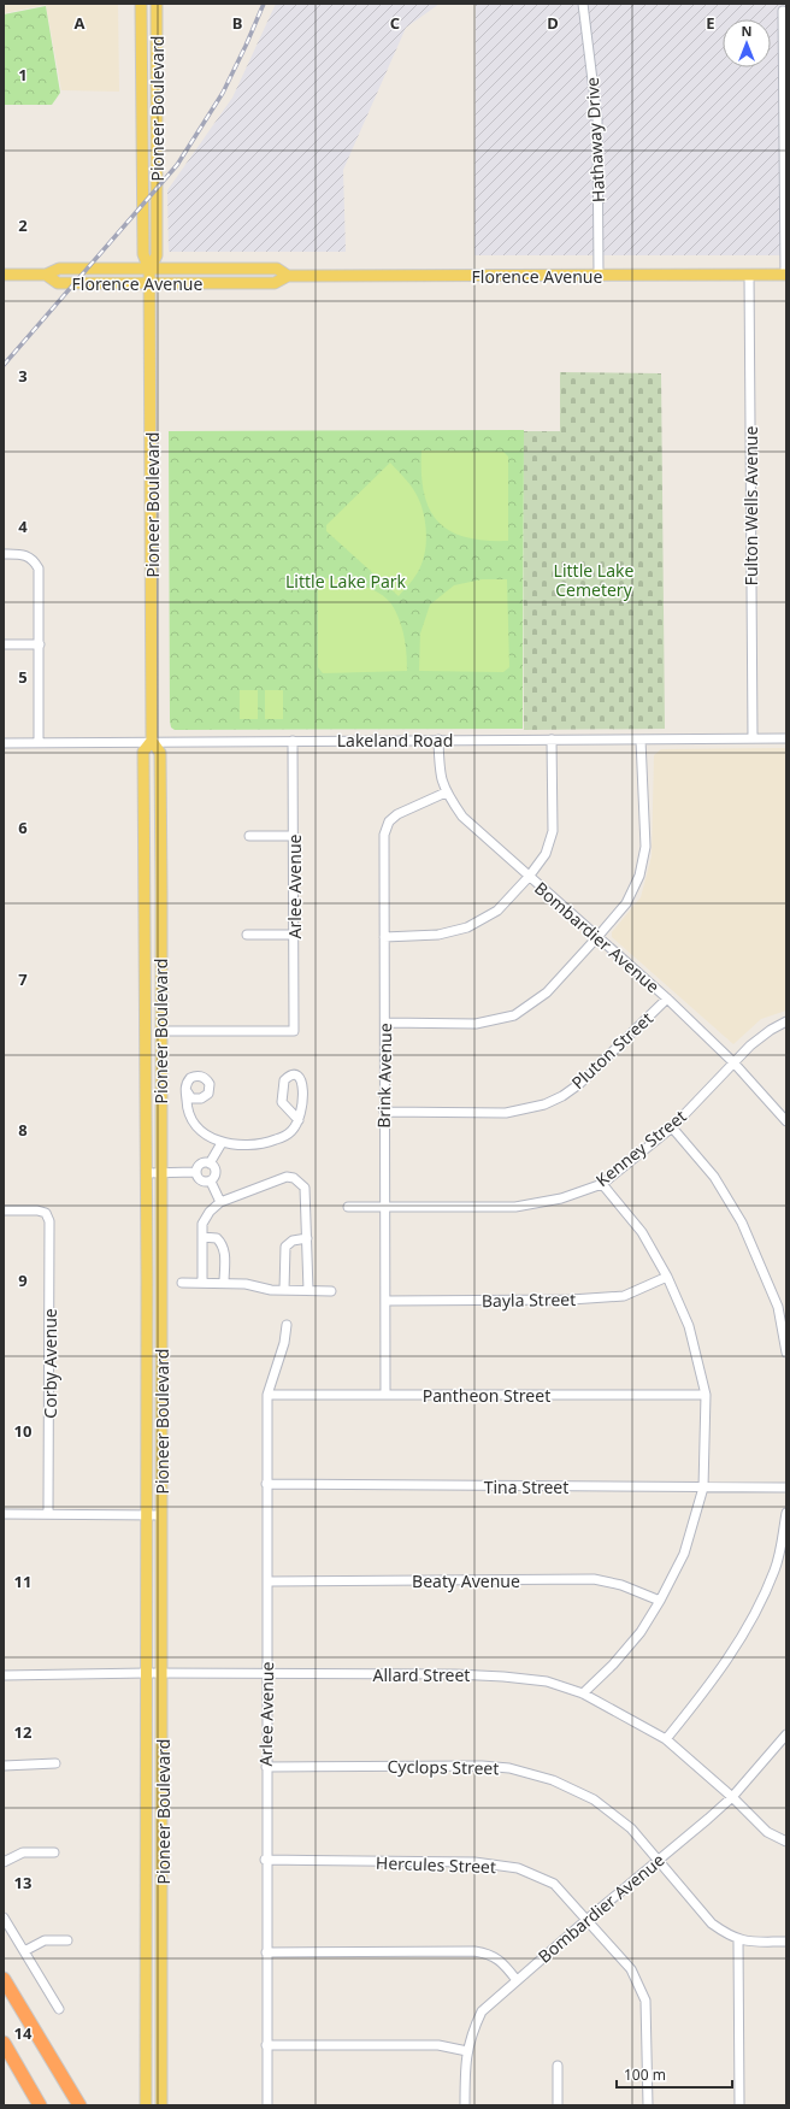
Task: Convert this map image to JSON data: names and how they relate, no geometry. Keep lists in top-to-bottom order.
{
  "streets": {
    "main road": ["Pioneer Boulevard", "Florence Avenue"],
    "street": [
      "Hathaway Drive",
      "Fulton Wells Avenue",
      "Lakeland Road",
      "Arlee Avenue",
      "Bombardier Avenue",
      "Pluton Street",
      "Brink Avenue",
      "Kenney Street",
      "Bayla Street",
      "Corby Avenue",
      "Pantheon Street",
      "Tina Street",
      "Beaty Avenue",
      "Allard Street",
      "Cyclops Street",
      "Hercules Street"
    ]
  },
  "crossings": [
    ["Pioneer Boulevard", "Florence Avenue"],
    ["Pioneer Boulevard", "Lakeland Road"],
    ["Pioneer Boulevard", "Arlee Avenue"],
    ["Pioneer Boulevard", "Allard Street"],
    ["Hathaway Drive", "Florence Avenue"],
    ["Florence Avenue", "Fulton Wells Avenue"],
    ["Fulton Wells Avenue", "Lakeland Road"],
    ["Lakeland Road", "Arlee Avenue"],
    ["Lakeland Road", "Bombardier Avenue"],
    ["Arlee Avenue", "Pantheon Street"],
    ["Arlee Avenue", "Tina Street"],
    ["Arlee Avenue", "Beaty Avenue"],
    ["Arlee Avenue", "Allard Street"],
    ["Arlee Avenue", "Cyclops Street"],
    ["Arlee Avenue", "Hercules Street"],
    ["Bombardier Avenue", "Pluton Street"],
    ["Bombardier Avenue", "Brink Avenue"],
    ["Bombardier Avenue", "Kenney Street"],
    ["Bombardier Avenue", "Allard Street"],
    ["Bombardier Avenue", "Cyclops Street"],
    ["Bombardier Avenue", "Hercules Street"],
    ["Pluton Street", "Brink Avenue"],
    ["Brink Avenue", "Kenney Street"],
    ["Brink Avenue", "Bayla Street"],
    ["Brink Avenue", "Pantheon Street"]
  ],
  "parks": ["Little Lake Cemetery", "Little Lake Park"],
  "scale_bar": "100 m",
  "north": "top",
  "grid": {
    "columns": [
      "A",
      "B",
      "C",
      "D",
      "E"
    ],
    "rows": [
      "1",
      "2",
      "3",
      "4",
      "5",
      "6",
      "7",
      "8",
      "9",
      "10",
      "11",
      "12",
      "13",
      "14"
    ]
  }
}
